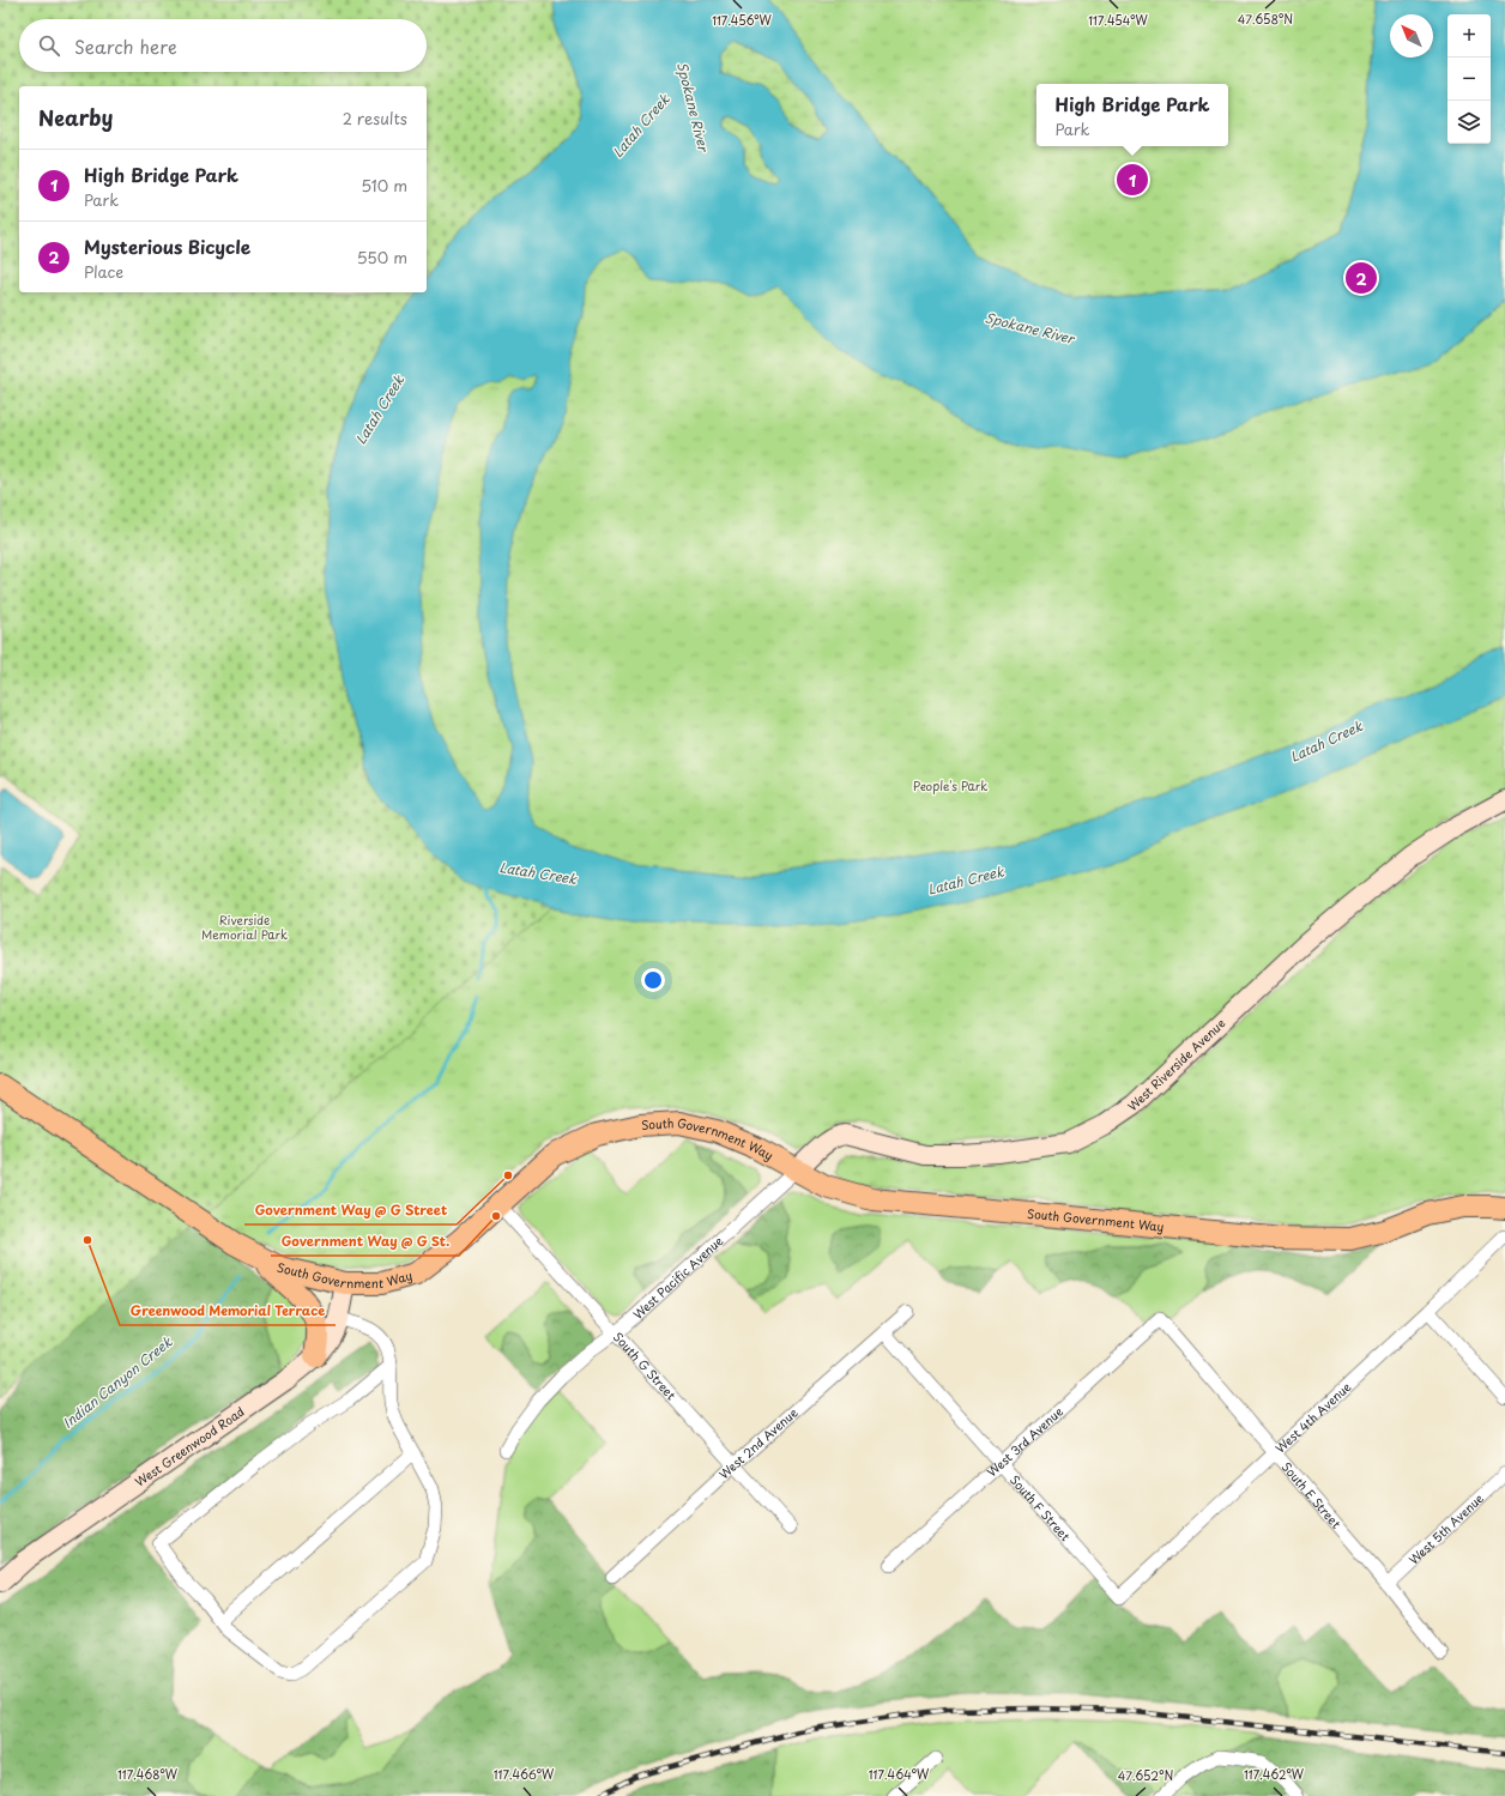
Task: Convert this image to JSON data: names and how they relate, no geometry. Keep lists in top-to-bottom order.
{
  "streets": {
    "main road": ["West Riverside Avenue", "South Government Way", "West Greenwood Road"],
    "street": [
      "West Pacific Avenue",
      "South G Street",
      "West 4th Avenue",
      "West 3rd Avenue",
      "West 2nd Avenue",
      "South E Street",
      "South F Street",
      "West 5th Avenue"
    ]
  },
  "crossings": [
    ["West Riverside Avenue", "South Government Way"],
    ["West Riverside Avenue", "West Pacific Avenue"],
    ["South Government Way", "West Pacific Avenue"],
    ["South Government Way", "South G Street"],
    ["South Government Way", "West Greenwood Road"],
    ["West Pacific Avenue", "South G Street"],
    ["South G Street", "West 2nd Avenue"],
    ["West 4th Avenue", "South E Street"],
    ["West 4th Avenue", "South F Street"],
    ["West 3rd Avenue", "South E Street"],
    ["West 3rd Avenue", "South F Street"],
    ["West 2nd Avenue", "South F Street"],
    ["South E Street", "West 5th Avenue"]
  ],
  "water": ["Spokane River", "Latah Creek", "Indian Canyon Creek"],
  "parks": ["People's Park", "Riverside Memorial Park"],
  "places": ["Government Way @ G Street", "Government Way @ G St.", "Greenwood Memorial Terrace"],
  "north": "top left",
  "page": {
    "map_buttons": ["+", "−"],
    "search": "Search here",
    "popup": ["High Bridge Park", "Park"],
    "heading": ["Nearby", "2 results"],
    "list": [
      {
        "mark": "1",
        "name": "High Bridge Park",
        "note": "Park",
        "value": "510 m"
      },
      {
        "mark": "2",
        "name": "Mysterious Bicycle",
        "note": "Place",
        "value": "550 m"
      }
    ],
    "pins": ["1", "2"]
  },
  "coordinates": [
    "47.658°N",
    "117.456°W",
    "117.454°W",
    "117.468°W",
    "117.466°W",
    "117.464°W",
    "117.462°W",
    "47.652°N"
  ]
}
